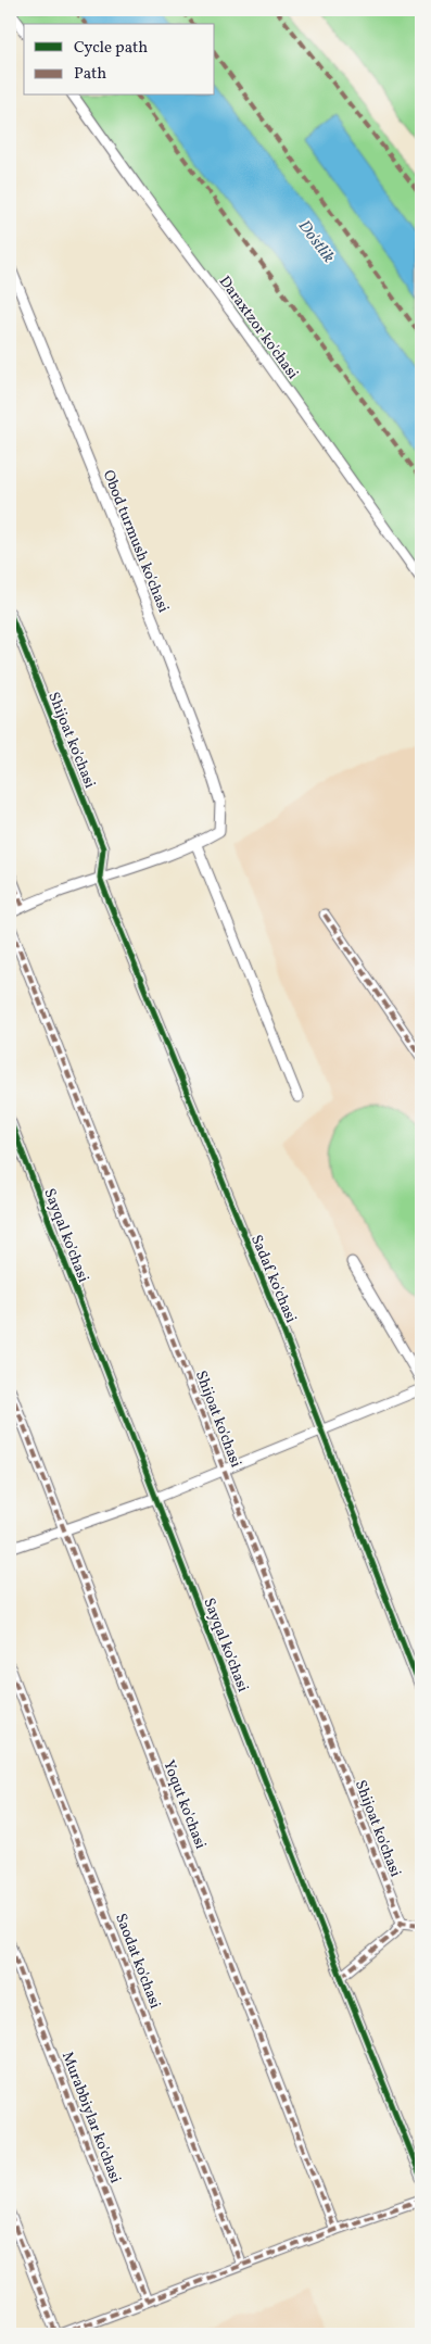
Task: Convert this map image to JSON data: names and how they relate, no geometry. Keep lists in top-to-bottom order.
{
  "streets": {
    "street": [
      "Daraxtzor ko'chasi",
      "Obod turmush ko'chasi",
      "Shijoat ko'chasi",
      "Sayqal ko'chasi",
      "Sadaf ko'chasi",
      "Yoqut ko'chasi",
      "Saodat ko'chasi",
      "Murabbiylar ko'chasi"
    ]
  },
  "crossings": [
    ["Shijoat ko'chasi", "Sadaf ko'chasi"]
  ],
  "water": ["Do'stlik"],
  "legend": ["Cycle path", "Path"]
}
